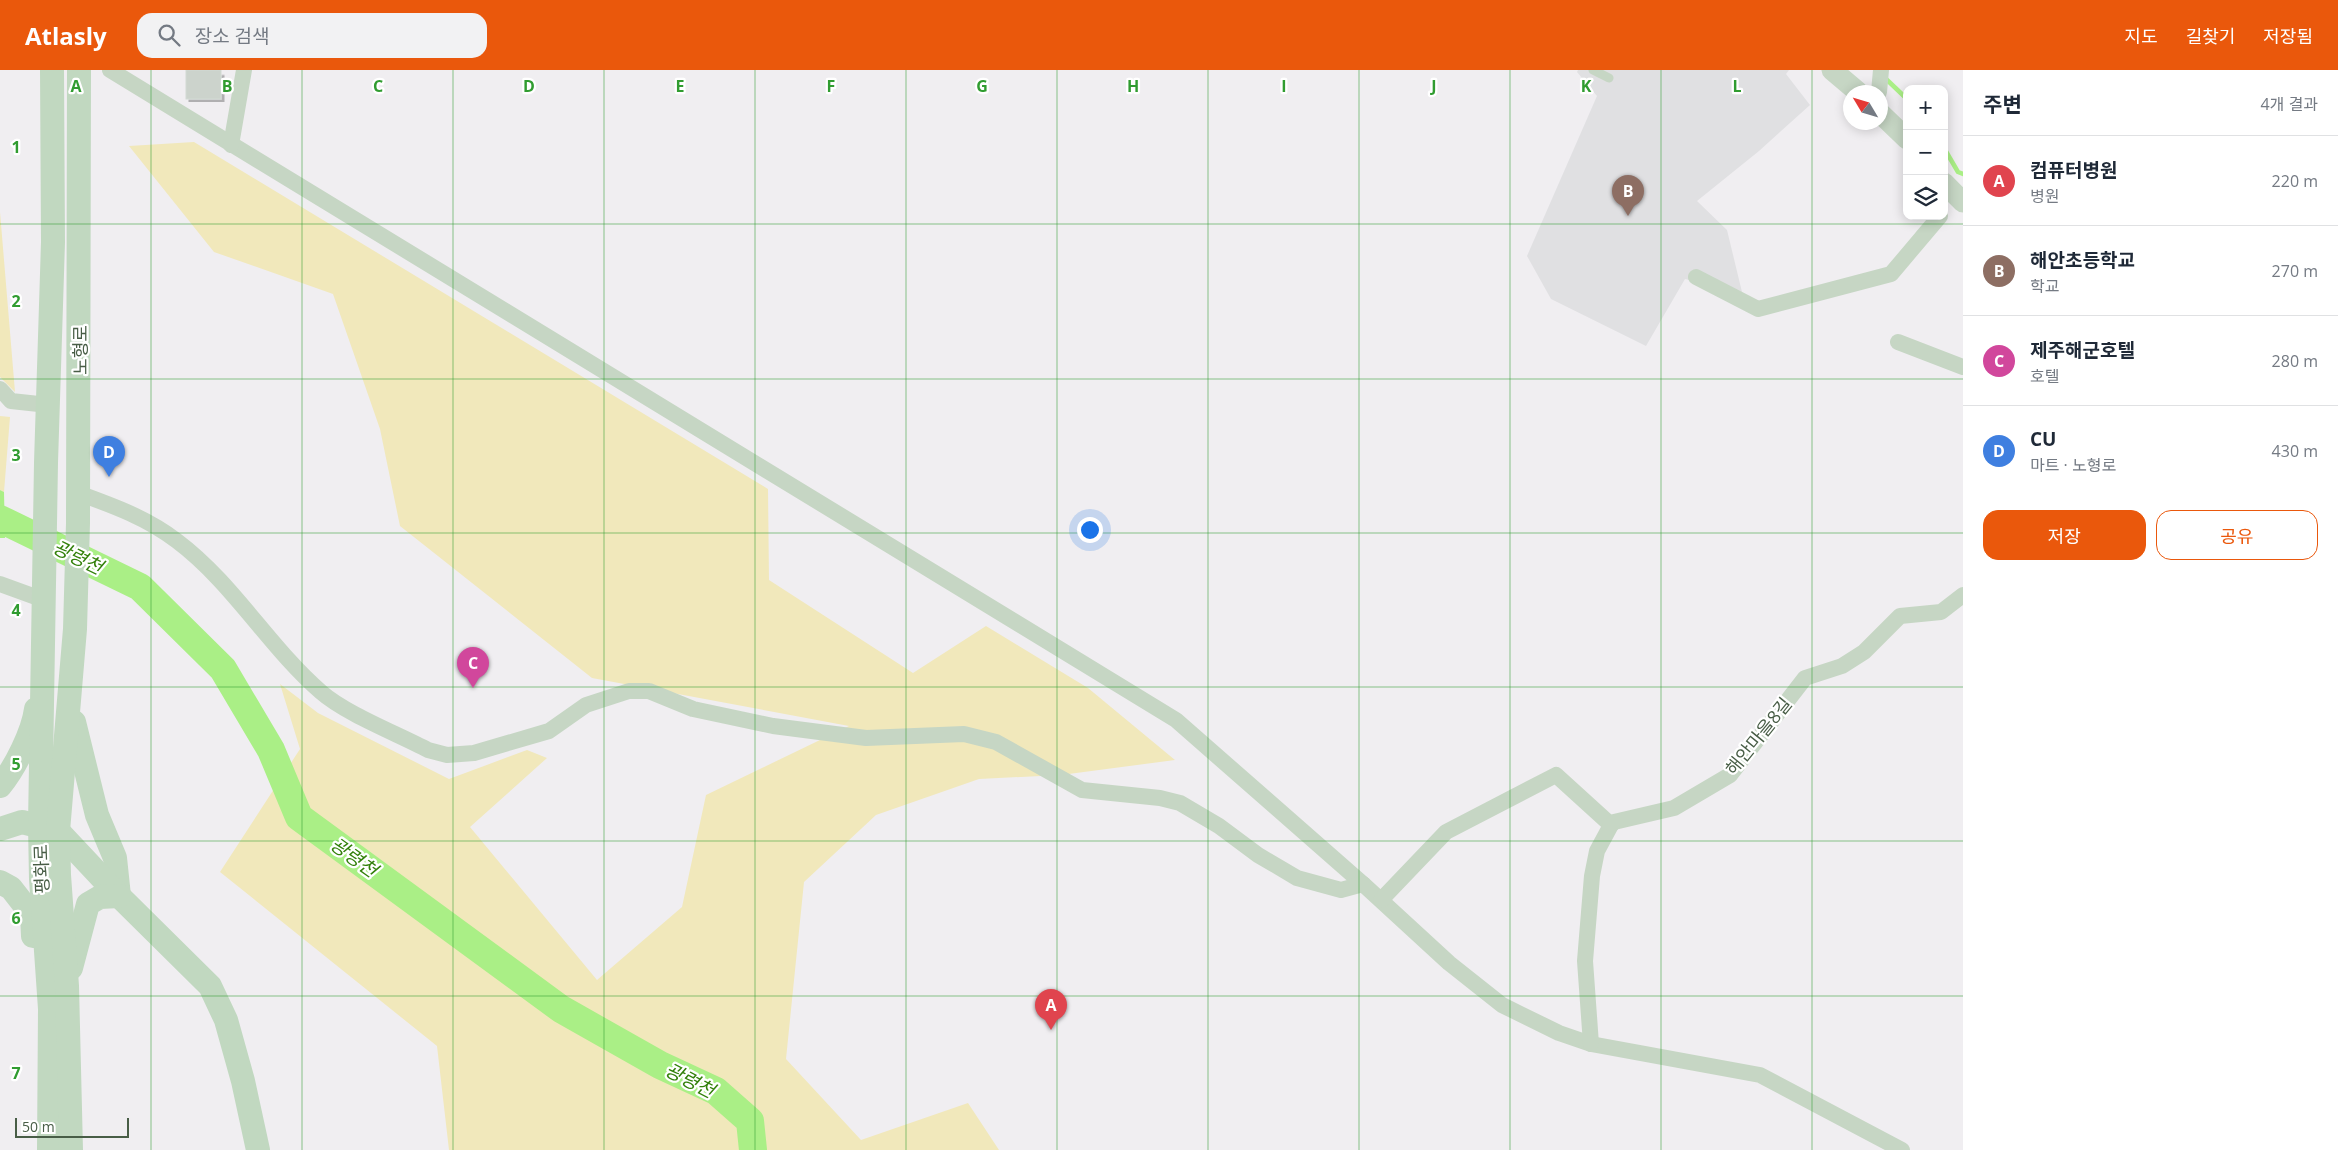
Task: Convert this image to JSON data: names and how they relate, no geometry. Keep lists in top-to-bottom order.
{
  "streets": {
    "main road": ["노형로", "평화로"],
    "street": ["해안마을8길"]
  },
  "crossings": [
    ["노형로", "평화로"]
  ],
  "water": ["광령천"],
  "scale_bar": "50 m",
  "north": "top left",
  "page": {
    "header": "Atlasly",
    "search": "장소 검색",
    "nav": ["지도", "길찾기", "저장됨"],
    "heading": ["주변", "4개 결과"],
    "map_buttons": ["+", "−"],
    "list": [
      {
        "mark": "A",
        "name": "컴퓨터병원",
        "note": "병원",
        "value": "220 m"
      },
      {
        "mark": "B",
        "name": "해안초등학교",
        "note": "학교",
        "value": "270 m"
      },
      {
        "mark": "C",
        "name": "제주해군호텔",
        "note": "호텔",
        "value": "280 m"
      },
      {
        "mark": "D",
        "name": "CU",
        "note": "마트 · 노형로",
        "value": "430 m"
      }
    ],
    "pins": [
      "B",
      "D",
      "C",
      "A"
    ],
    "buttons": ["저장", "공유"],
    "scale": "50 m"
  },
  "grid": {
    "columns": [
      "A",
      "B",
      "C",
      "D",
      "E",
      "F",
      "G",
      "H",
      "I",
      "J",
      "K",
      "L"
    ],
    "rows": [
      "1",
      "2",
      "3",
      "4",
      "5",
      "6",
      "7"
    ]
  }
}
